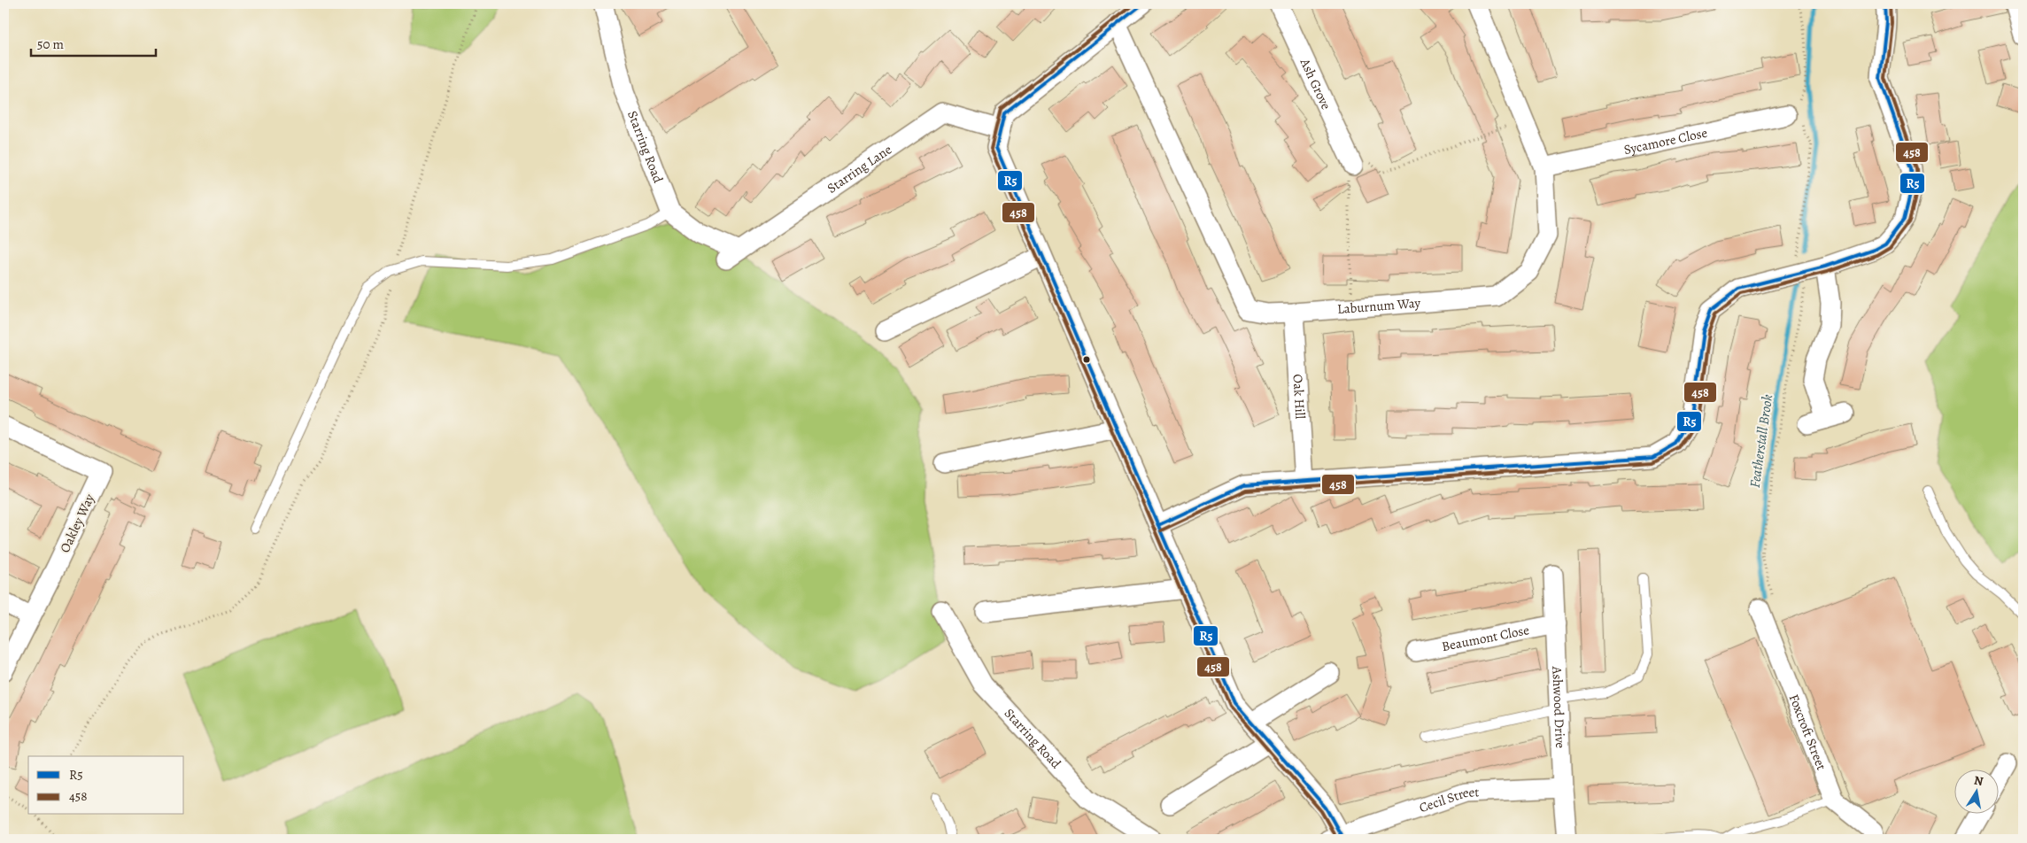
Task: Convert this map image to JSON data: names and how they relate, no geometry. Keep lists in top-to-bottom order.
{
  "streets": {
    "street": [
      "Ash Grove",
      "Sycamore Close",
      "Starring Road",
      "Starring Lane",
      "Laburnum Way",
      "Oak Hill",
      "Oakley Way",
      "Beaumont Close",
      "Ashwood Drive",
      "Foxcroft Street",
      "Cecil Street"
    ]
  },
  "crossings": [
    ["Sycamore Close", "Laburnum Way"],
    ["Starring Road", "Starring Lane"],
    ["Laburnum Way", "Oak Hill"],
    ["Beaumont Close", "Ashwood Drive"],
    ["Ashwood Drive", "Cecil Street"]
  ],
  "water": ["Featherstall Brook"],
  "lines": ["transit line R5", "transit line 458"],
  "legend": ["R5", "458"],
  "scale_bar": "50 m",
  "north": "top"
}
